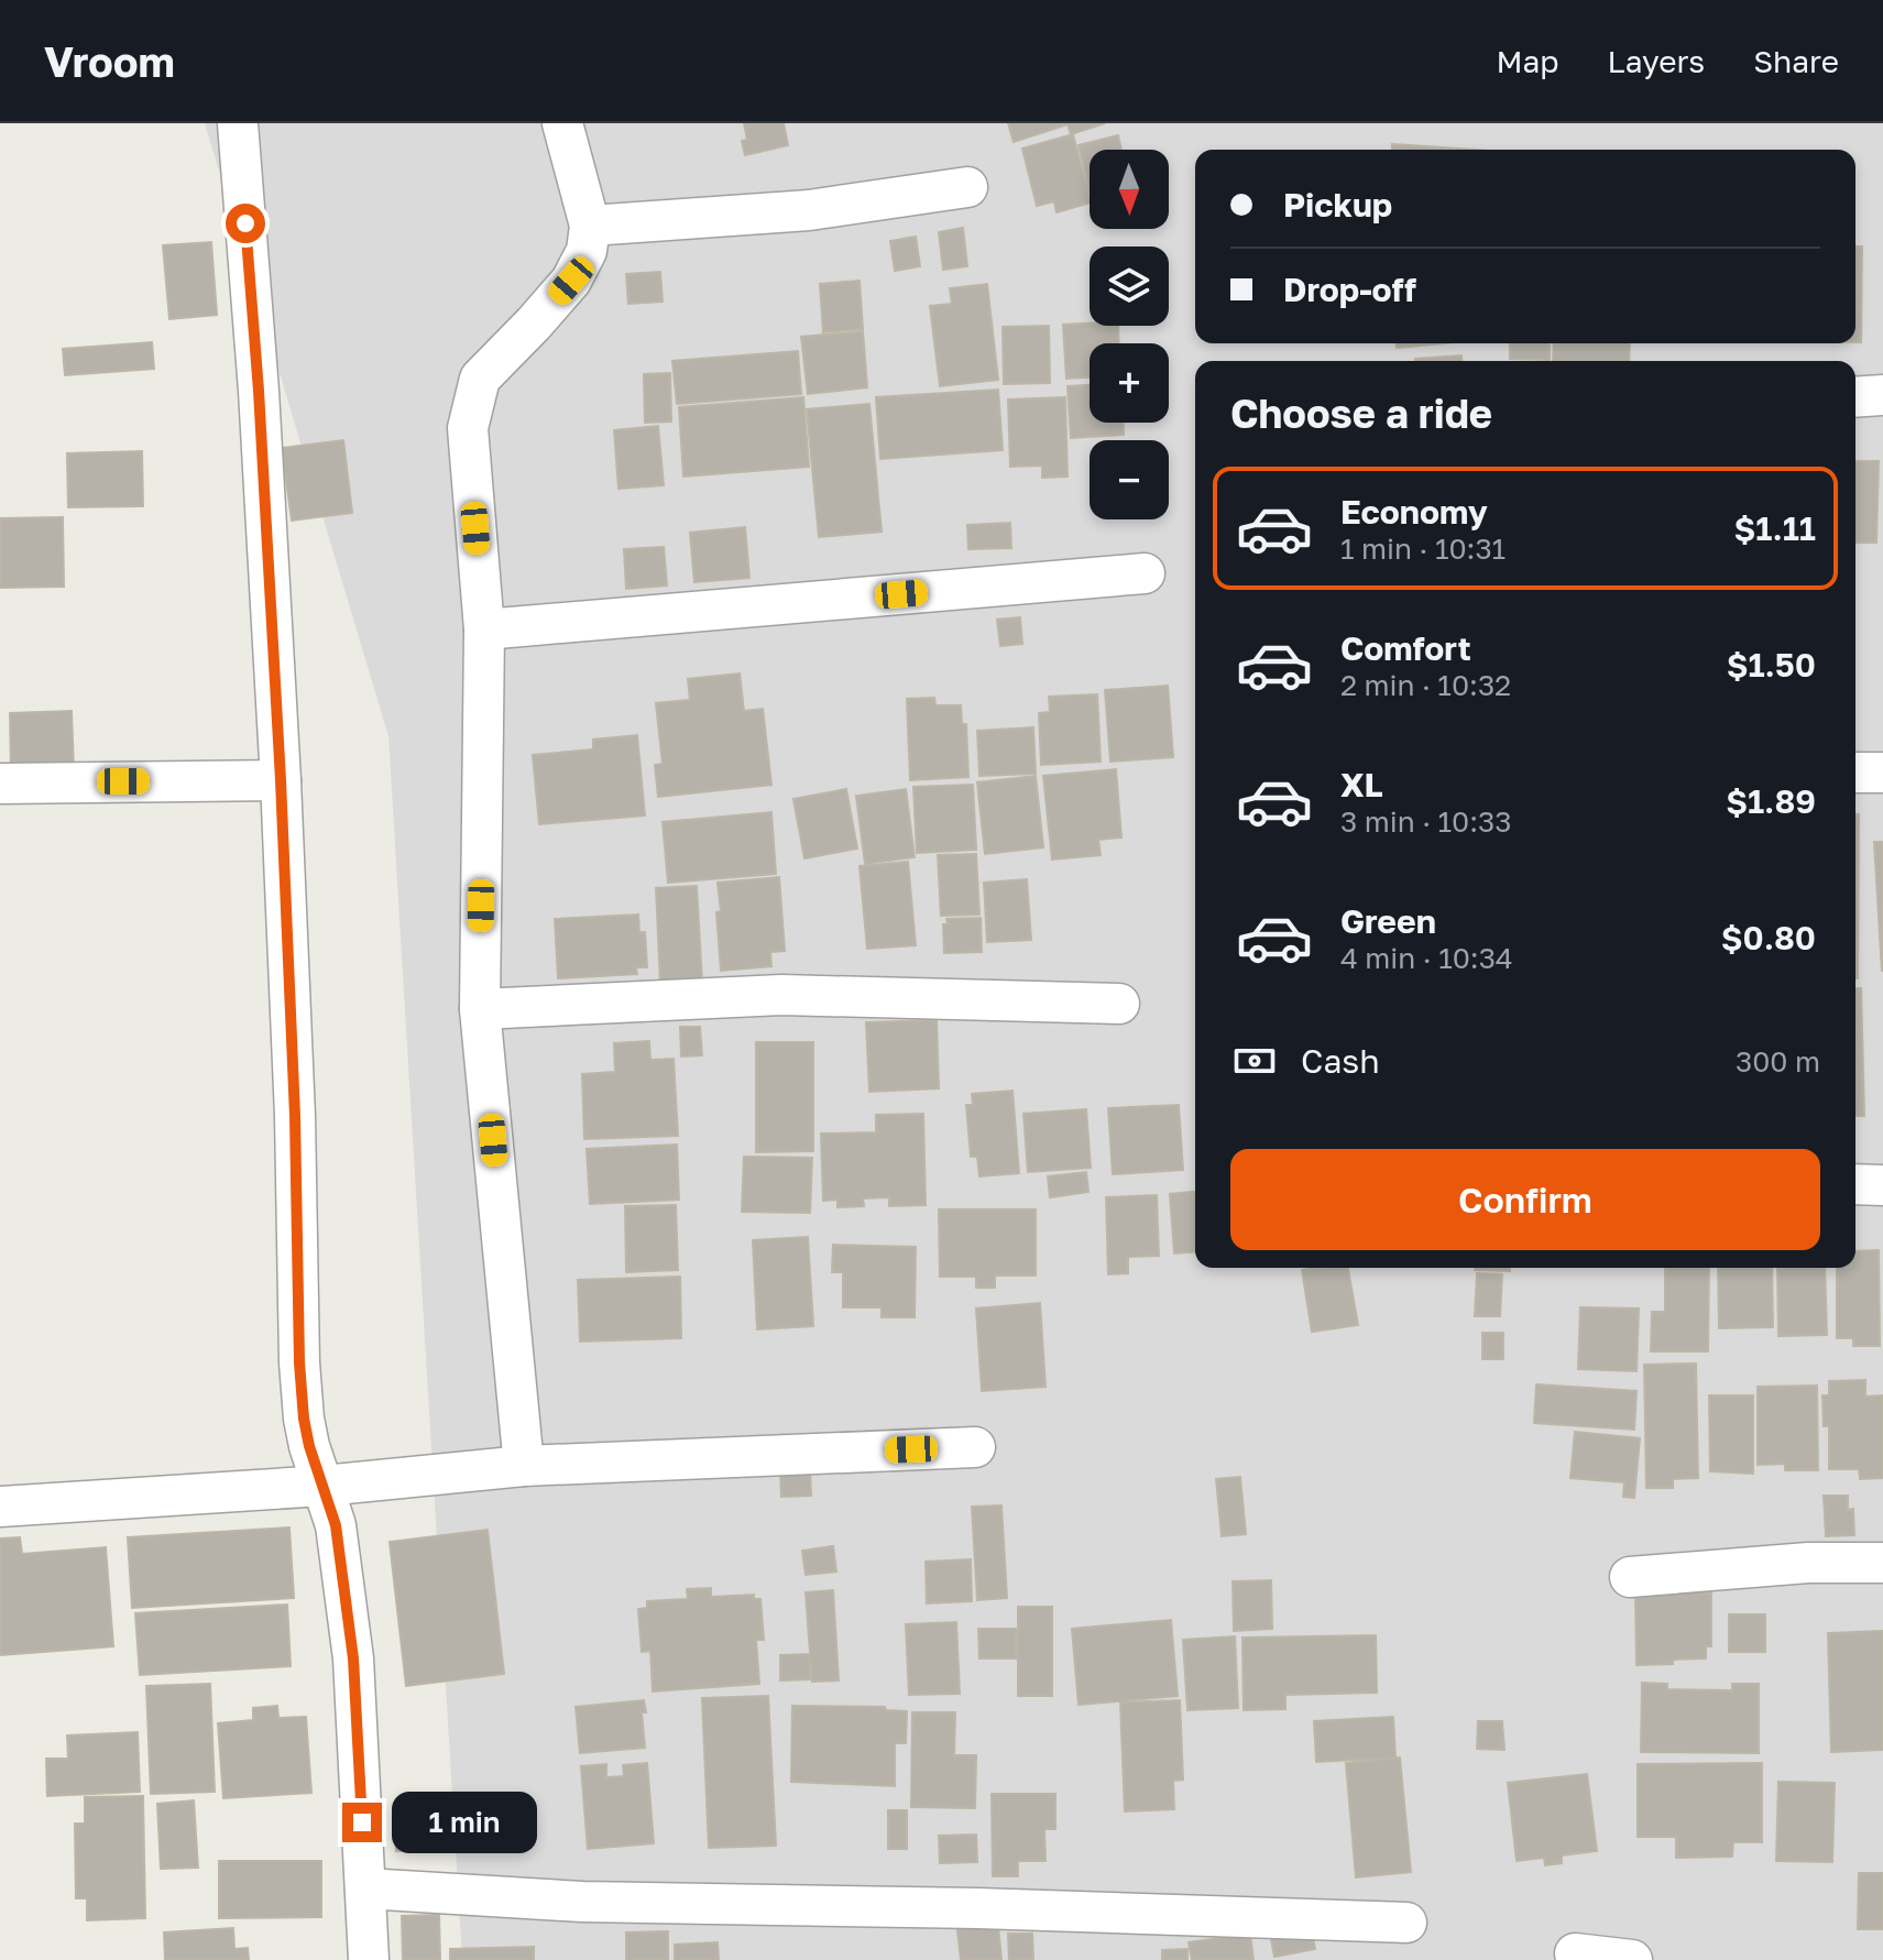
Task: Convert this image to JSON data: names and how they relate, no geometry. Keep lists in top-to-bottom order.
{
  "north": "bottom",
  "page": {
    "header": "Vroom",
    "nav": ["Map", "Layers", "Share"],
    "map_buttons": ["+", "−"],
    "banner": ["Pickup", "Drop-off"],
    "heading": "Choose a ride",
    "list": [
      {
        "name": "Economy",
        "note": "1 min · 10:31",
        "value": "$1.11"
      },
      {
        "name": "Comfort",
        "note": "2 min · 10:32",
        "value": "$1.50"
      },
      {
        "name": "XL",
        "note": "3 min · 10:33",
        "value": "$1.89"
      },
      {
        "name": "Green",
        "note": "4 min · 10:34",
        "value": "$0.80"
      }
    ],
    "pay": ["Cash", "300 m"],
    "buttons": "Confirm",
    "bubble": "1 min"
  }
}
